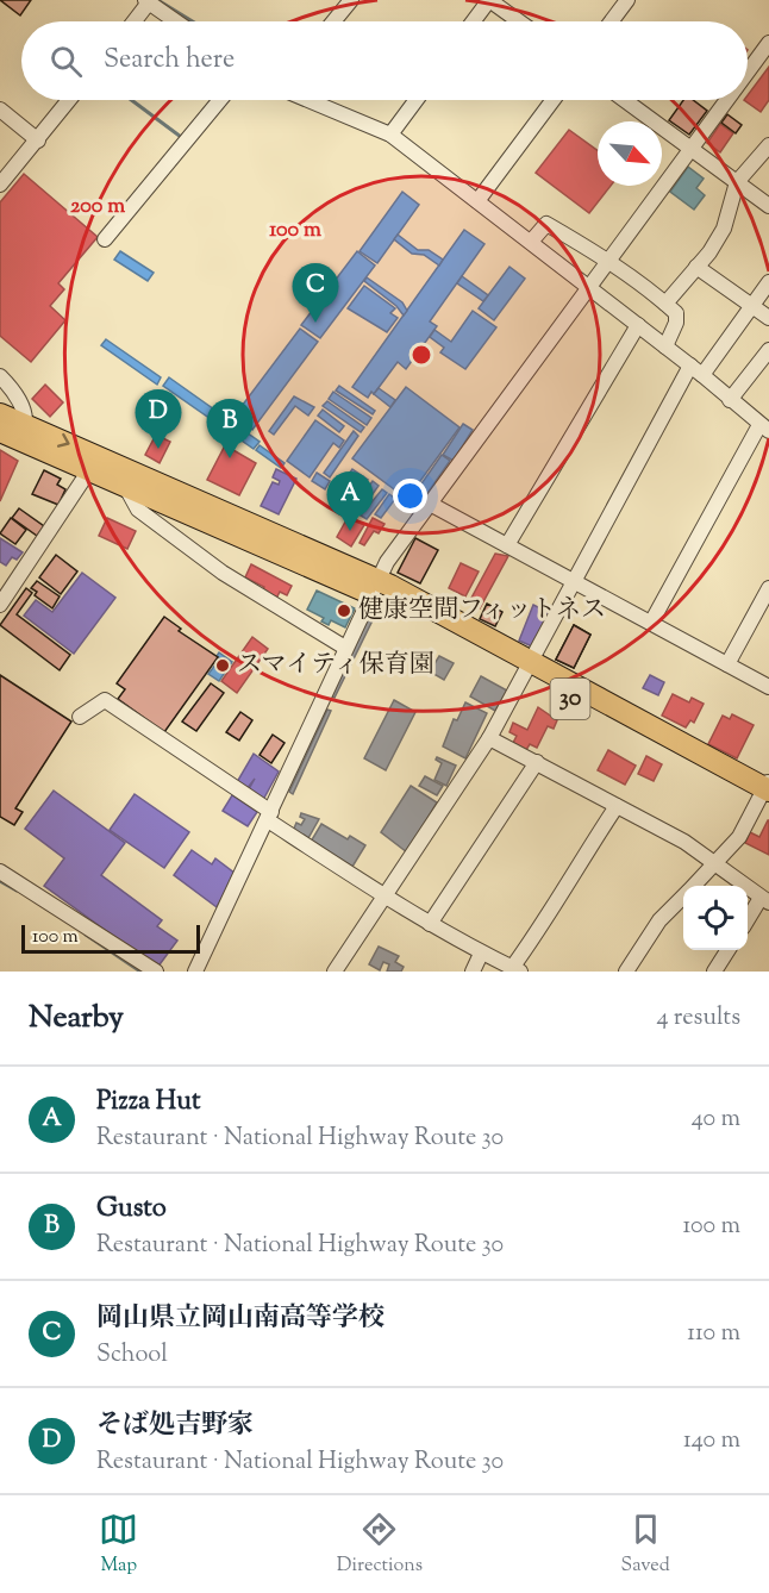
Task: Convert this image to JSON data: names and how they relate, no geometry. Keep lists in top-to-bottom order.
{
  "streets": {
    "highway": ["30"]
  },
  "places": ["健康空間フィットネス", "スマイティ保育園"],
  "scale_bar": "100 m",
  "north": "bottom right",
  "page": {
    "search": "Search here",
    "pins": [
      "C",
      "D",
      "B",
      "A"
    ],
    "scale": "100 m",
    "heading": ["Nearby", "4 results"],
    "list": [
      {
        "mark": "A",
        "name": "Pizza Hut",
        "note": "Restaurant · National Highway Route 30",
        "value": "40 m"
      },
      {
        "mark": "B",
        "name": "Gusto",
        "note": "Restaurant · National Highway Route 30",
        "value": "100 m"
      },
      {
        "mark": "C",
        "name": "岡山県立岡山南高等学校",
        "note": "School",
        "value": "110 m"
      },
      {
        "mark": "D",
        "name": "そば処吉野家",
        "note": "Restaurant · National Highway Route 30",
        "value": "140 m"
      }
    ],
    "nav": ["Map", "Directions", "Saved"]
  },
  "rings": ["200 m", "100 m"]
}
